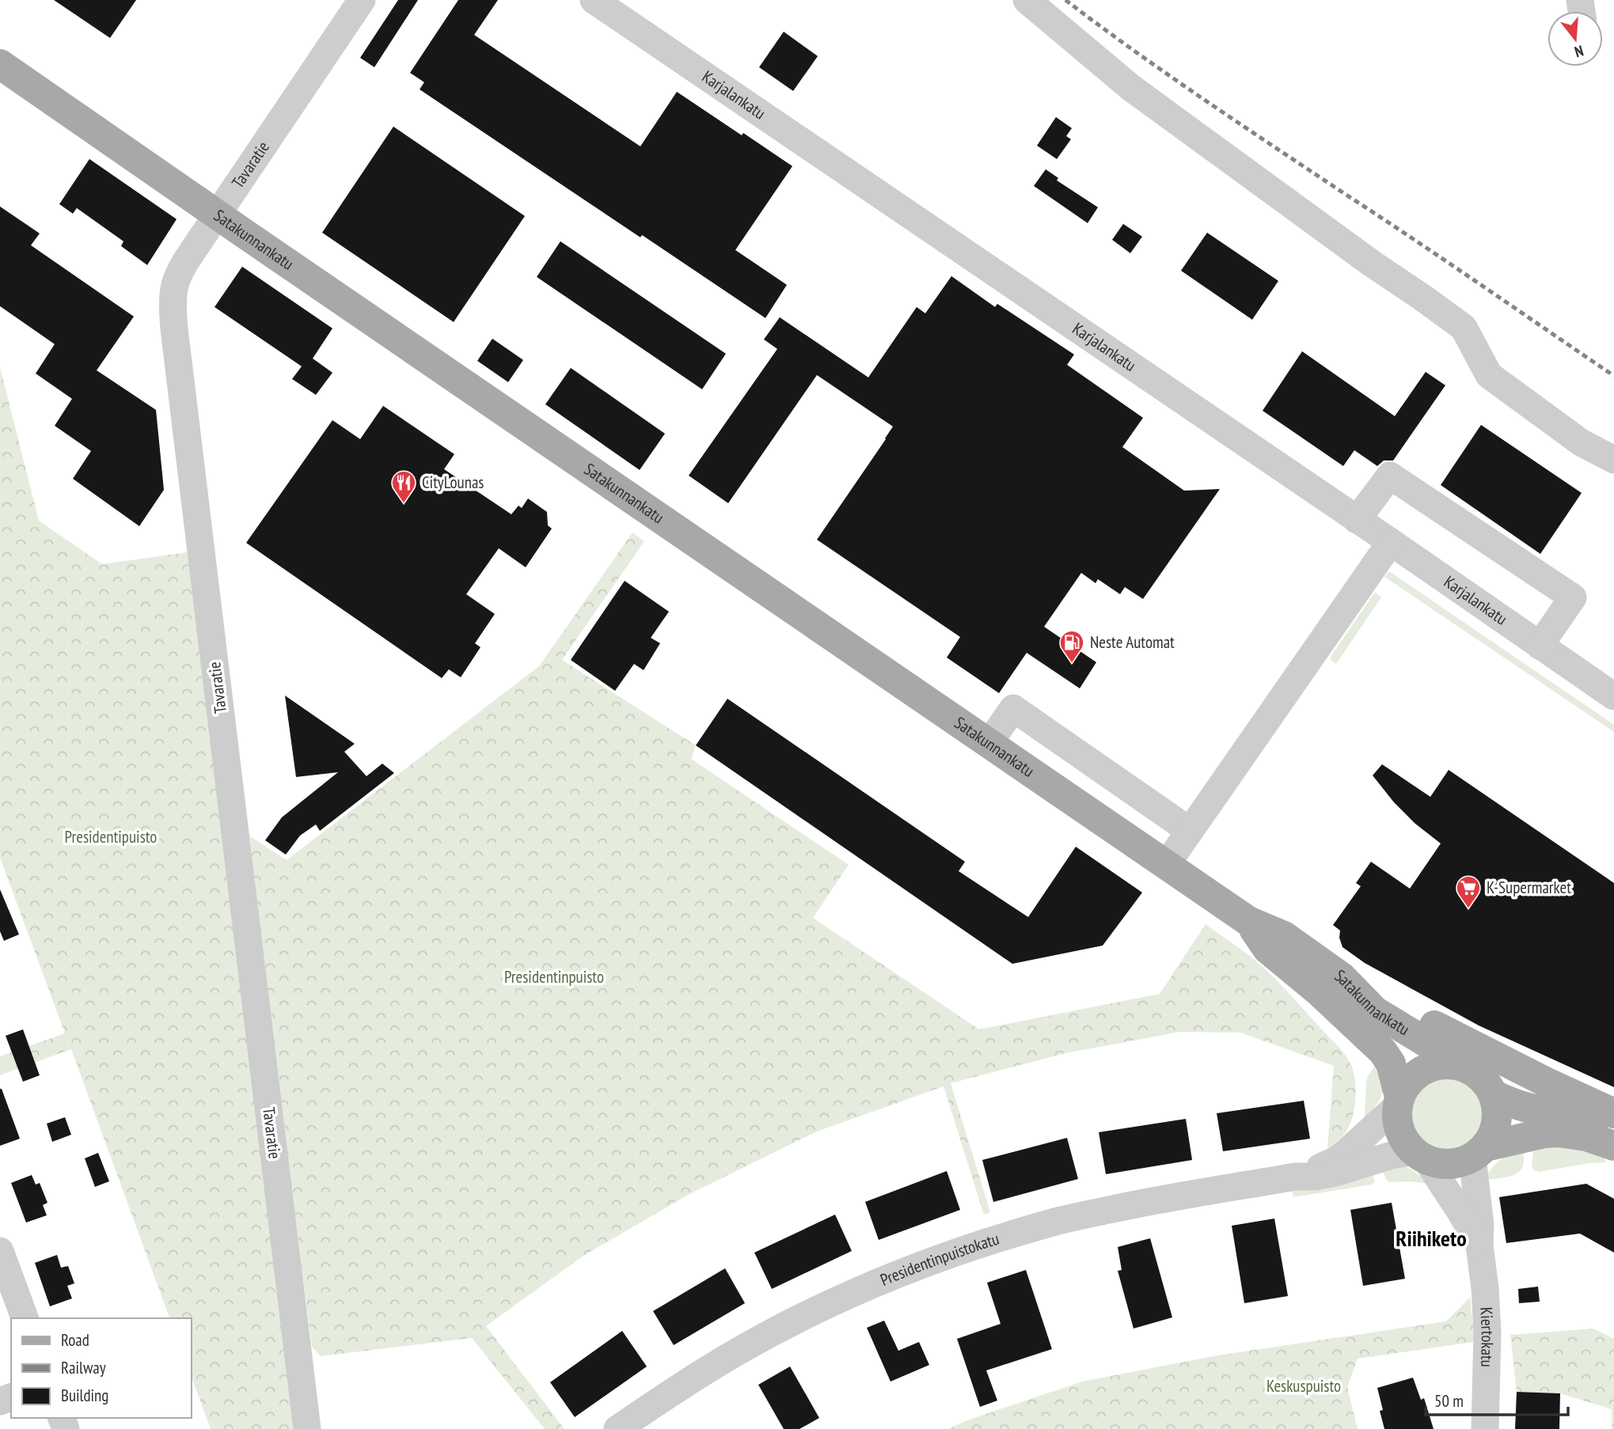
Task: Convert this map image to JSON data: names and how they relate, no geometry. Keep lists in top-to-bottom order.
{
  "streets": {
    "main road": ["Satakunnankatu"],
    "street": [
      "Karjalankatu",
      "Tavaratie",
      "Presidentinpuistokatu",
      "Kiertokatu"
    ]
  },
  "crossings": [
    ["Tavaratie", "Satakunnankatu"],
    ["Satakunnankatu", "Presidentinpuistokatu"],
    ["Satakunnankatu", "Kiertokatu"],
    ["Presidentinpuistokatu", "Kiertokatu"]
  ],
  "districts": ["Riihiketo"],
  "parks": ["Presidentipuisto", "Presidentinpuisto", "Keskuspuisto"],
  "places": {
    "restaurant": ["CityLounas"],
    "fuel station": ["Neste Automat"],
    "supermarket": ["K-Supermarket"]
  },
  "legend": ["Road", "Railway", "Building"],
  "scale_bar": "50 m",
  "north": "bottom"
}
